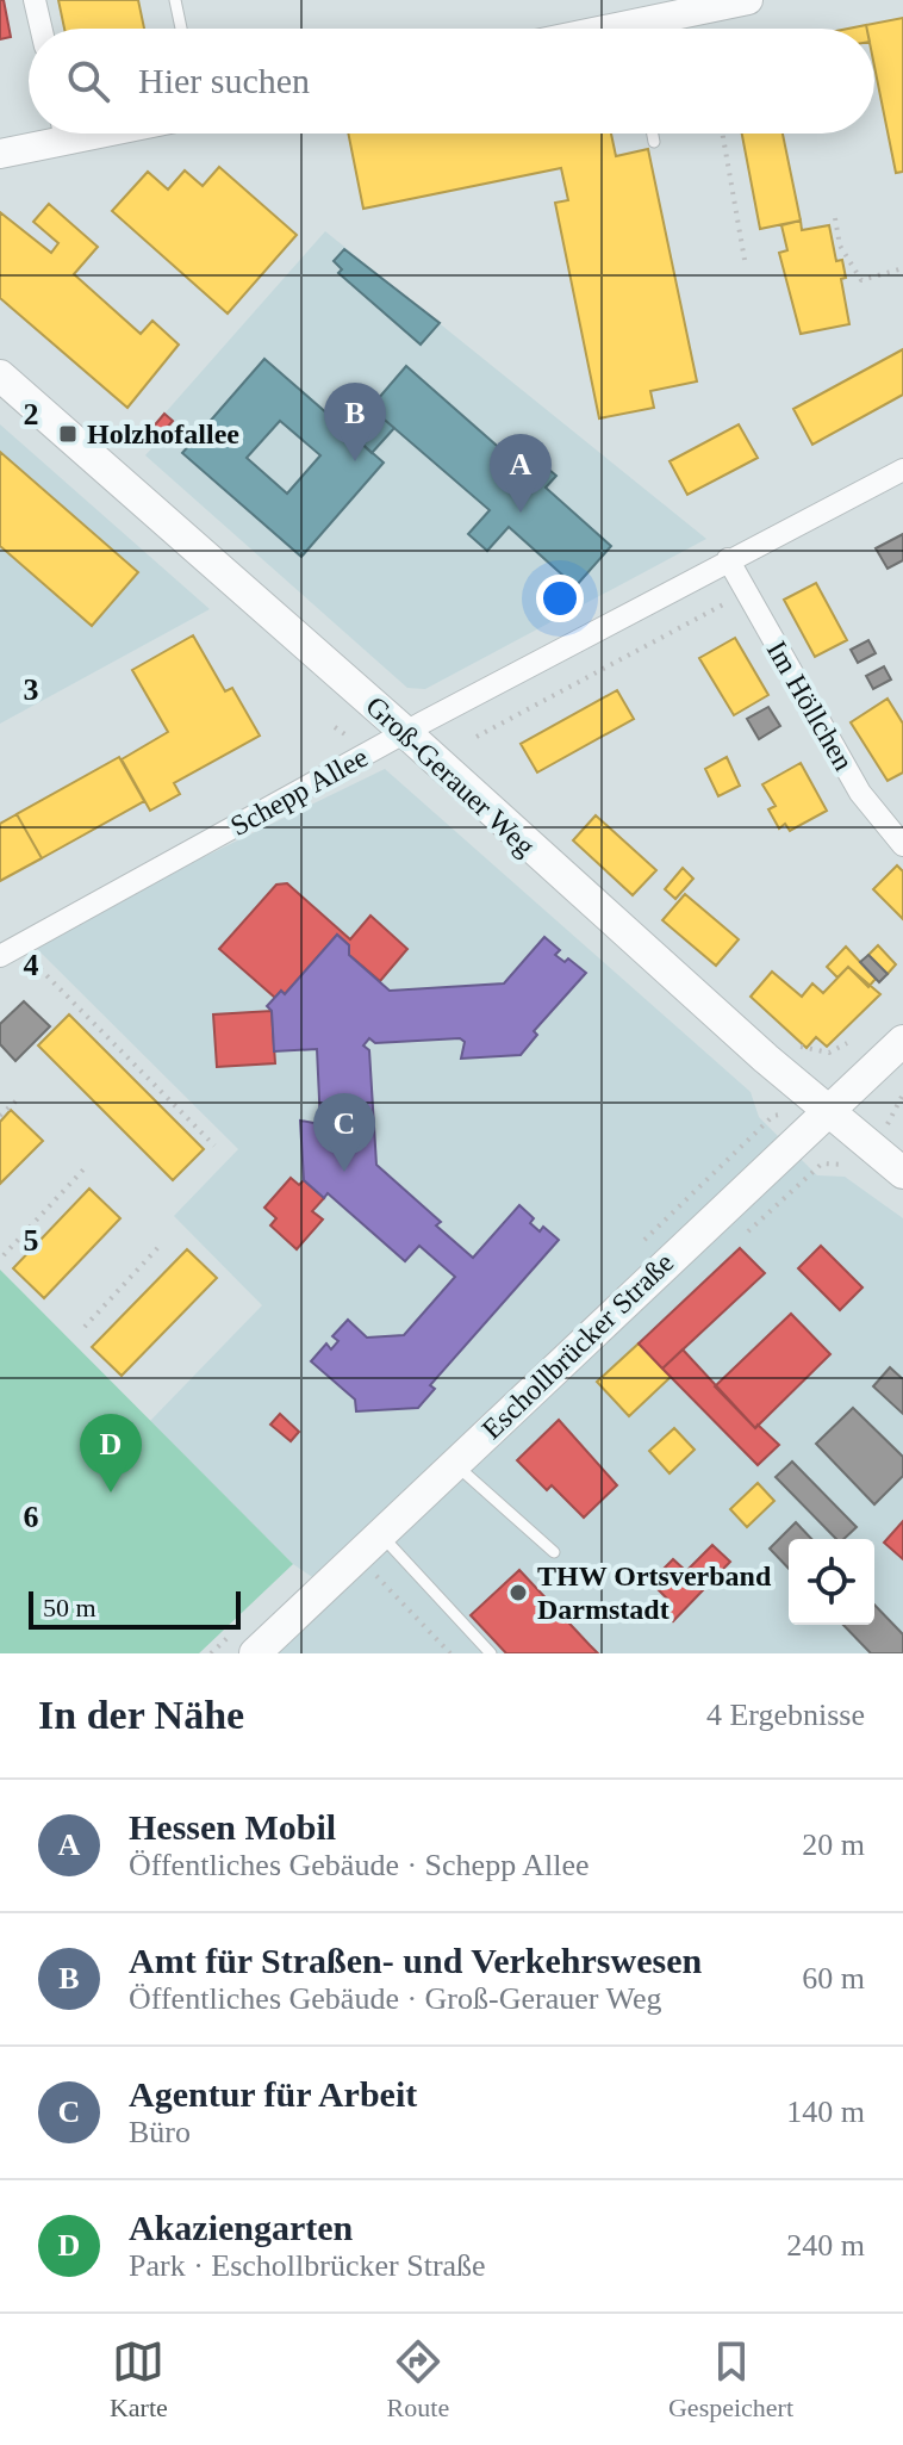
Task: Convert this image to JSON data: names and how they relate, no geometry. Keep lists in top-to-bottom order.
{
  "streets": {
    "main road": ["Groß-Gerauer Weg", "Eschollbrücker Straße"],
    "street": ["Im Höllchen", "Schepp Allee"]
  },
  "crossings": [
    ["Im Höllchen", "Schepp Allee"],
    ["Groß-Gerauer Weg", "Schepp Allee"],
    ["Groß-Gerauer Weg", "Eschollbrücker Straße"]
  ],
  "places": {
    "transit": ["Holzhofallee"],
    "other": ["THW Ortsverband Darmstadt"]
  },
  "scale_bar": "50 m",
  "page": {
    "search": "Hier suchen",
    "pins": [
      "B",
      "A",
      "C",
      "D"
    ],
    "scale": "50 m",
    "heading": ["In der Nähe", "4 Ergebnisse"],
    "list": [
      {
        "mark": "A",
        "name": "Hessen Mobil",
        "note": "Öffentliches Gebäude · Schepp Allee",
        "value": "20 m"
      },
      {
        "mark": "B",
        "name": "Amt für Straßen- und Verkehrswesen",
        "note": "Öffentliches Gebäude · Groß-Gerauer Weg",
        "value": "60 m"
      },
      {
        "mark": "C",
        "name": "Agentur für Arbeit",
        "note": "Büro",
        "value": "140 m"
      },
      {
        "mark": "D",
        "name": "Akaziengarten",
        "note": "Park · Eschollbrücker Straße",
        "value": "240 m"
      }
    ],
    "nav": ["Karte", "Route", "Gespeichert"]
  },
  "grid": {
    "rows": [
      "2",
      "3",
      "4",
      "5",
      "6"
    ]
  }
}
